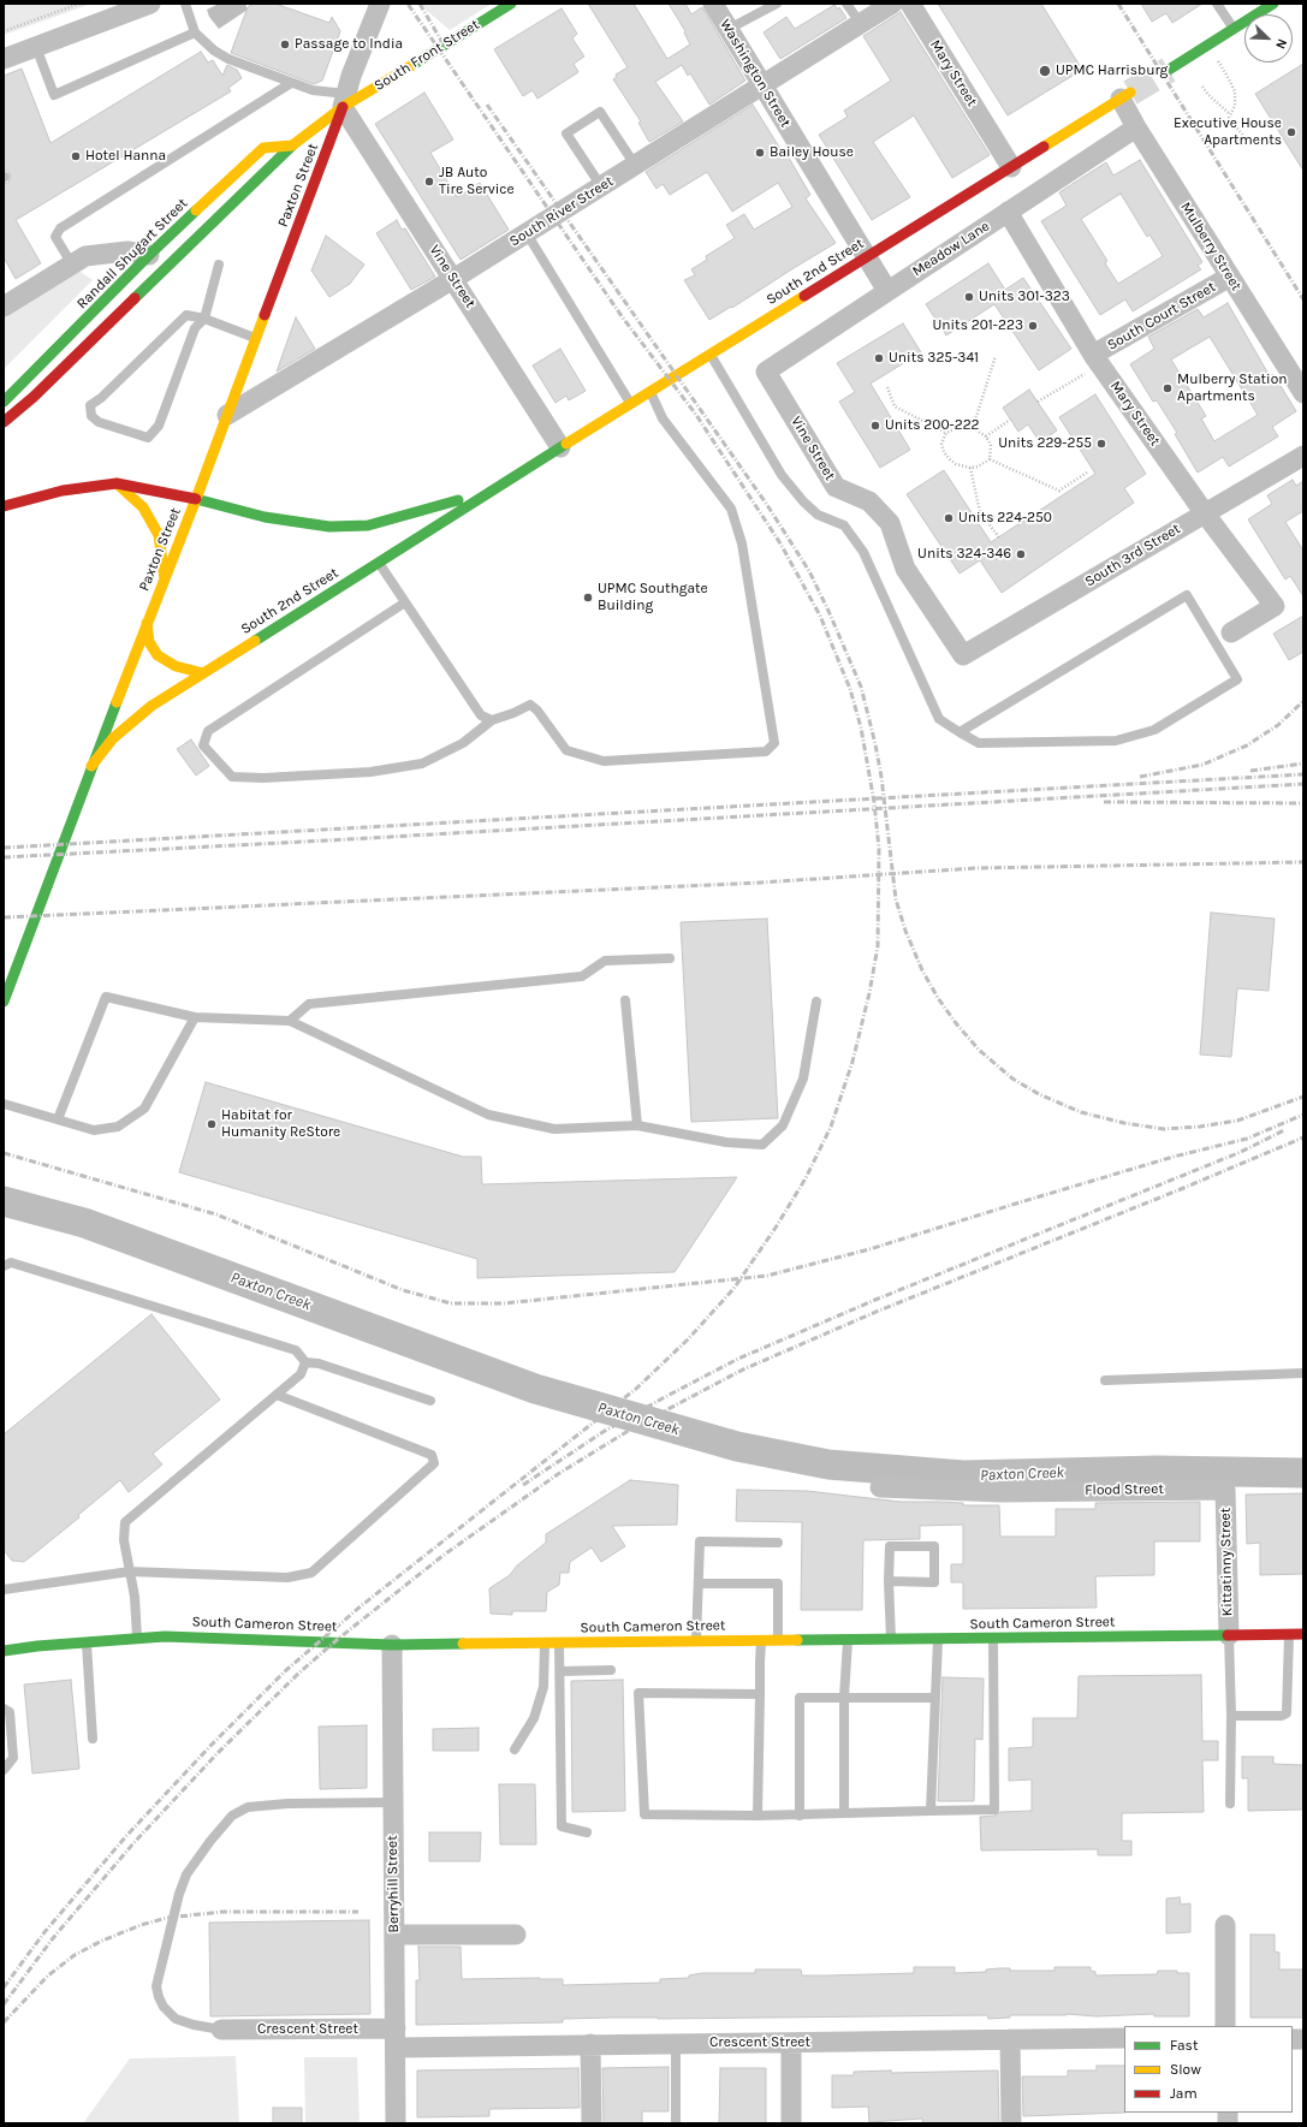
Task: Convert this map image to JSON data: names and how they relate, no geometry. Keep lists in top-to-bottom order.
{
  "streets": {
    "main road": [
      "South Front Street",
      "Paxton Street",
      "Randall Shugart Street",
      "South 2nd Street",
      "South Cameron Street"
    ],
    "street": [
      "Washington Street",
      "Mary Street",
      "South River Street",
      "Mulberry Street",
      "Meadow Lane",
      "Vine Street",
      "South Court Street",
      "South 3rd Street",
      "Flood Street",
      "Kittatinny Street",
      "Berryhill Street",
      "Crescent Street"
    ]
  },
  "crossings": [
    ["South Front Street", "Paxton Street"],
    ["South Front Street", "Randall Shugart Street"],
    ["South Front Street", "Vine Street"],
    ["Washington Street", "South River Street"],
    ["Washington Street", "Meadow Lane"],
    ["Washington Street", "South 2nd Street"],
    ["Mary Street", "Meadow Lane"],
    ["Mary Street", "South 2nd Street"],
    ["Mary Street", "South Court Street"],
    ["Mary Street", "South 3rd Street"],
    ["Paxton Street", "South River Street"],
    ["Paxton Street", "South 2nd Street"],
    ["Paxton Street", "Vine Street"],
    ["South River Street", "Vine Street"],
    ["Mulberry Street", "Meadow Lane"],
    ["Mulberry Street", "South 2nd Street"],
    ["Mulberry Street", "South Court Street"],
    ["Meadow Lane", "Vine Street"],
    ["South 2nd Street", "Vine Street"],
    ["Vine Street", "South 3rd Street"],
    ["Flood Street", "Kittatinny Street"],
    ["Kittatinny Street", "South Cameron Street"],
    ["South Cameron Street", "Berryhill Street"],
    ["Berryhill Street", "Crescent Street"]
  ],
  "water": ["Paxton Creek"],
  "places": [
    "Passage to India",
    "UPMC Harrisburg",
    "Executive House Apartments",
    "Bailey House",
    "Hotel Hanna",
    "JB Auto Tire Service",
    "Units 301-323",
    "Units 201-223",
    "Units 325-341",
    "Mulberry Station Apartments",
    "Units 200-222",
    "Units 229-255",
    "Units 224-250",
    "Units 324-346",
    "UPMC Southgate Building",
    "Habitat for Humanity ReStore"
  ],
  "legend": ["Fast", "Slow", "Jam"],
  "north": "bottom right"
}
